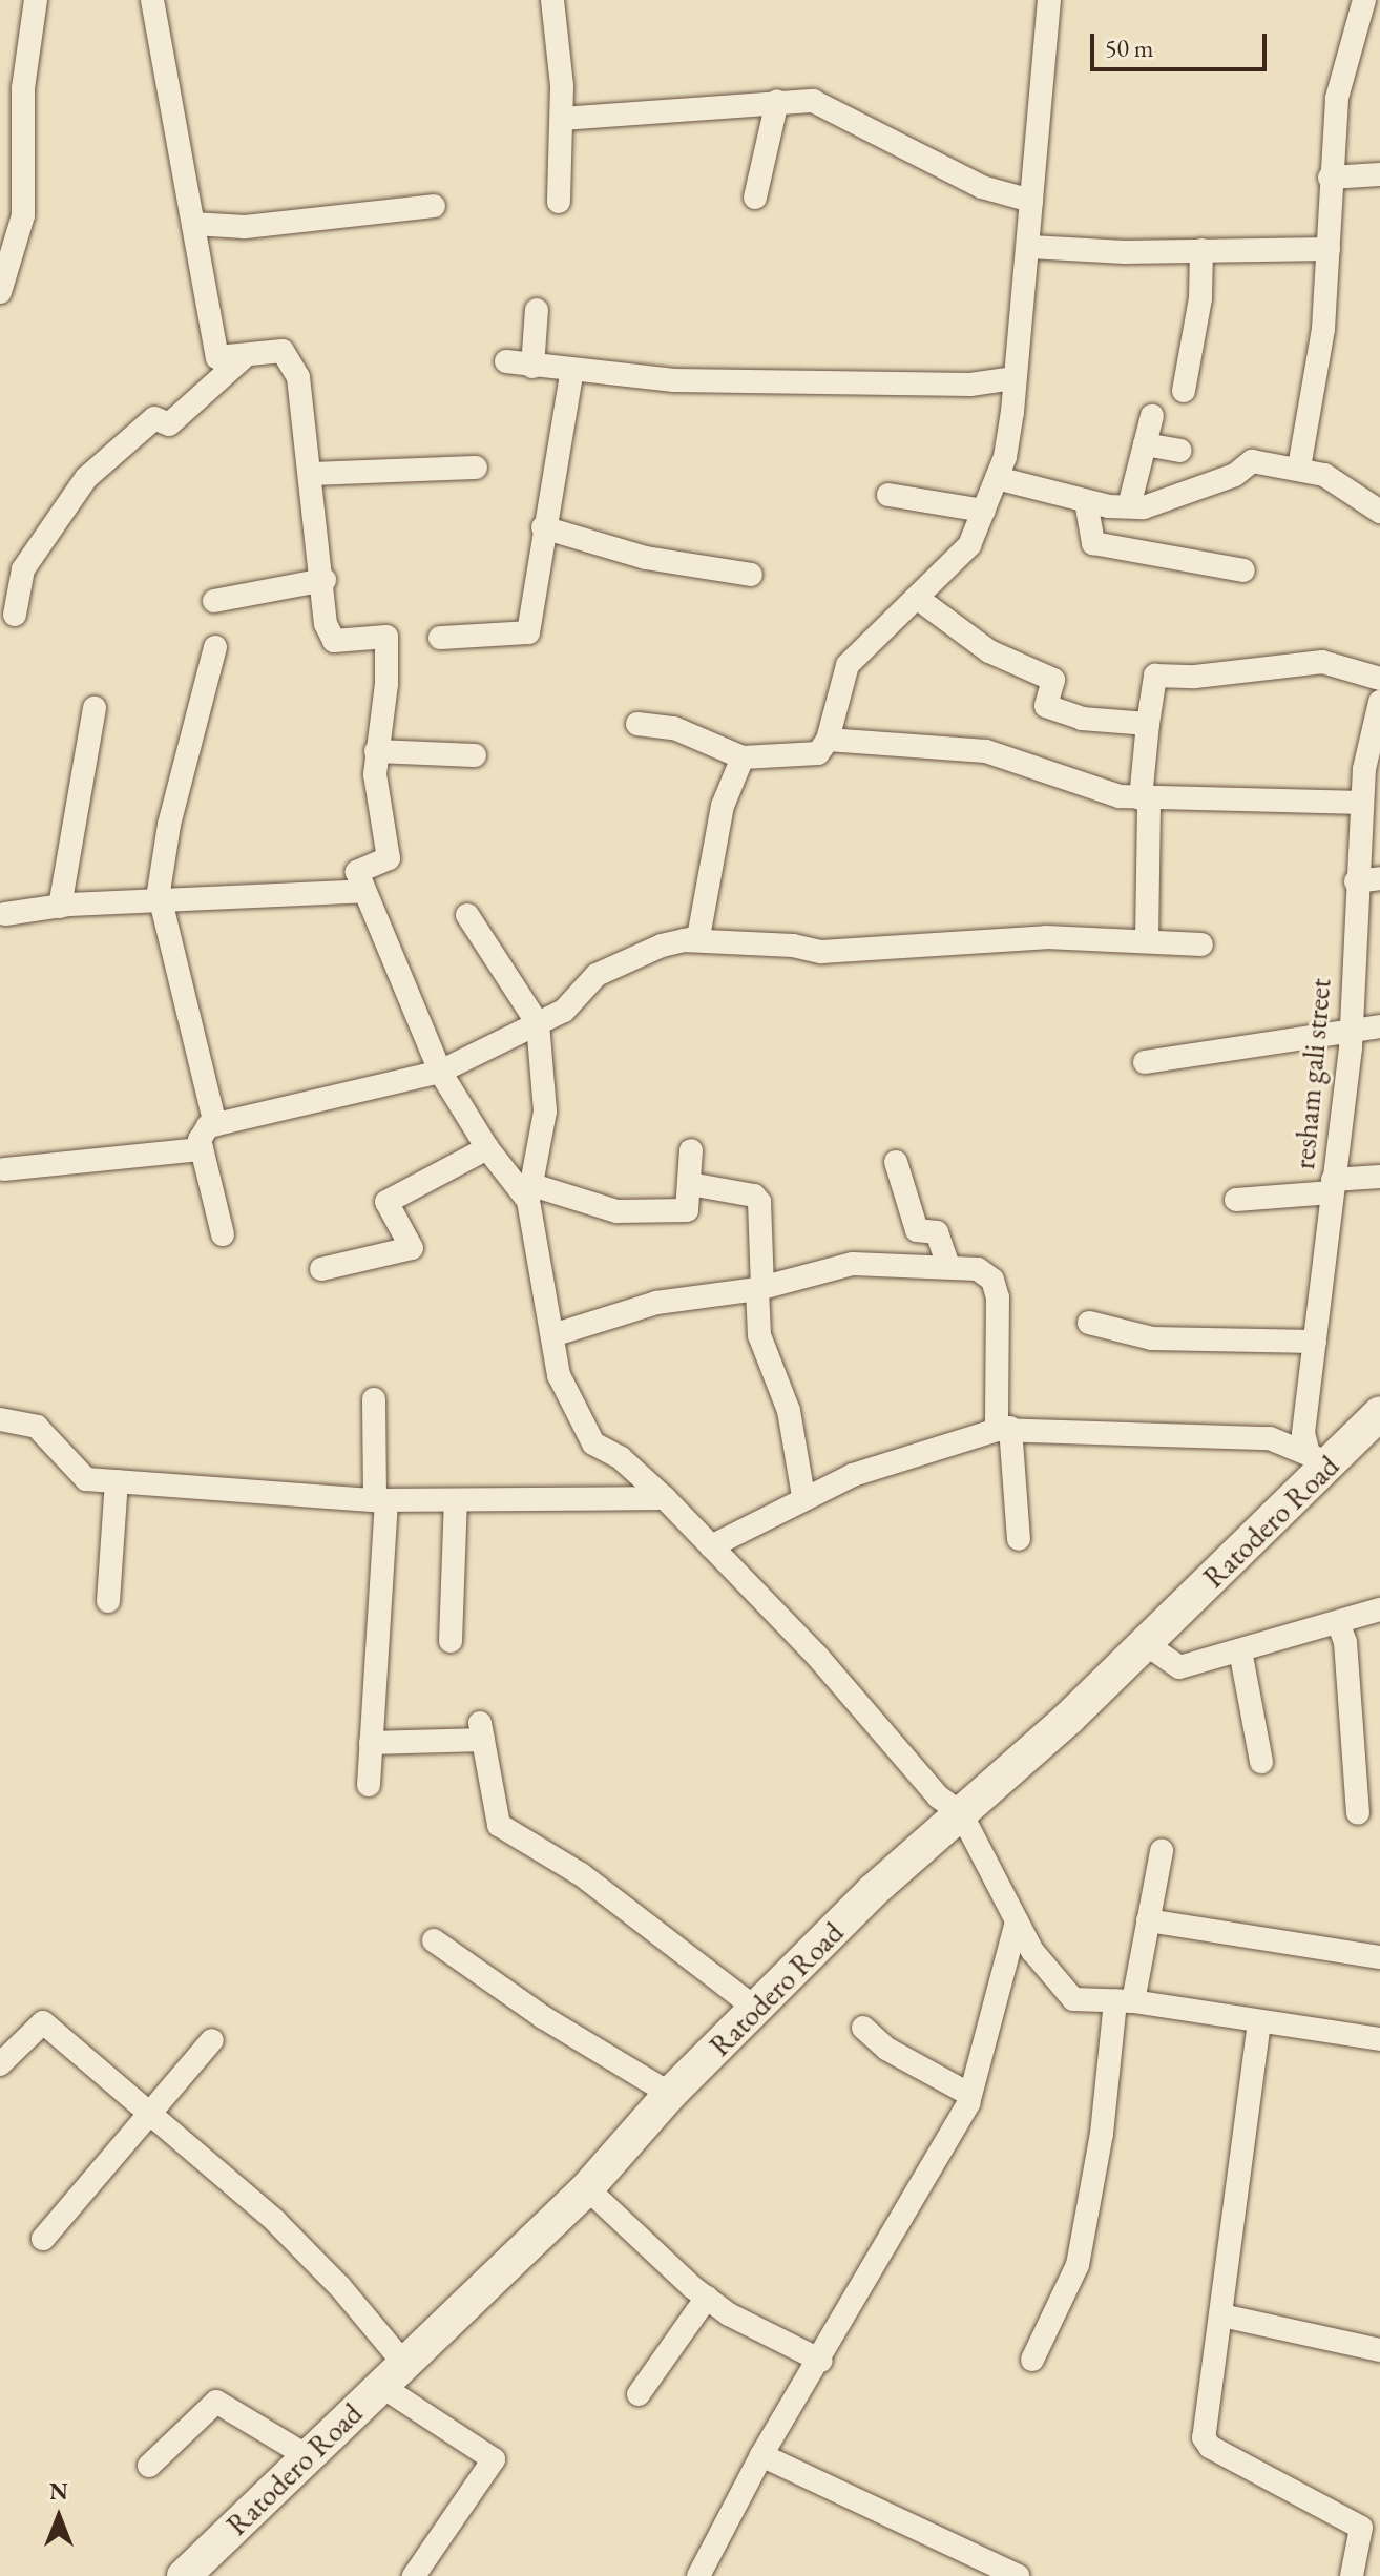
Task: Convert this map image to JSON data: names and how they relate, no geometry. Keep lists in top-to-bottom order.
{
  "streets": {
    "main road": ["Ratodero Road"],
    "street": ["resham gali street"]
  },
  "crossings": [
    ["resham gali street", "Ratodero Road"]
  ],
  "scale_bar": "50 m",
  "north": "top"
}
